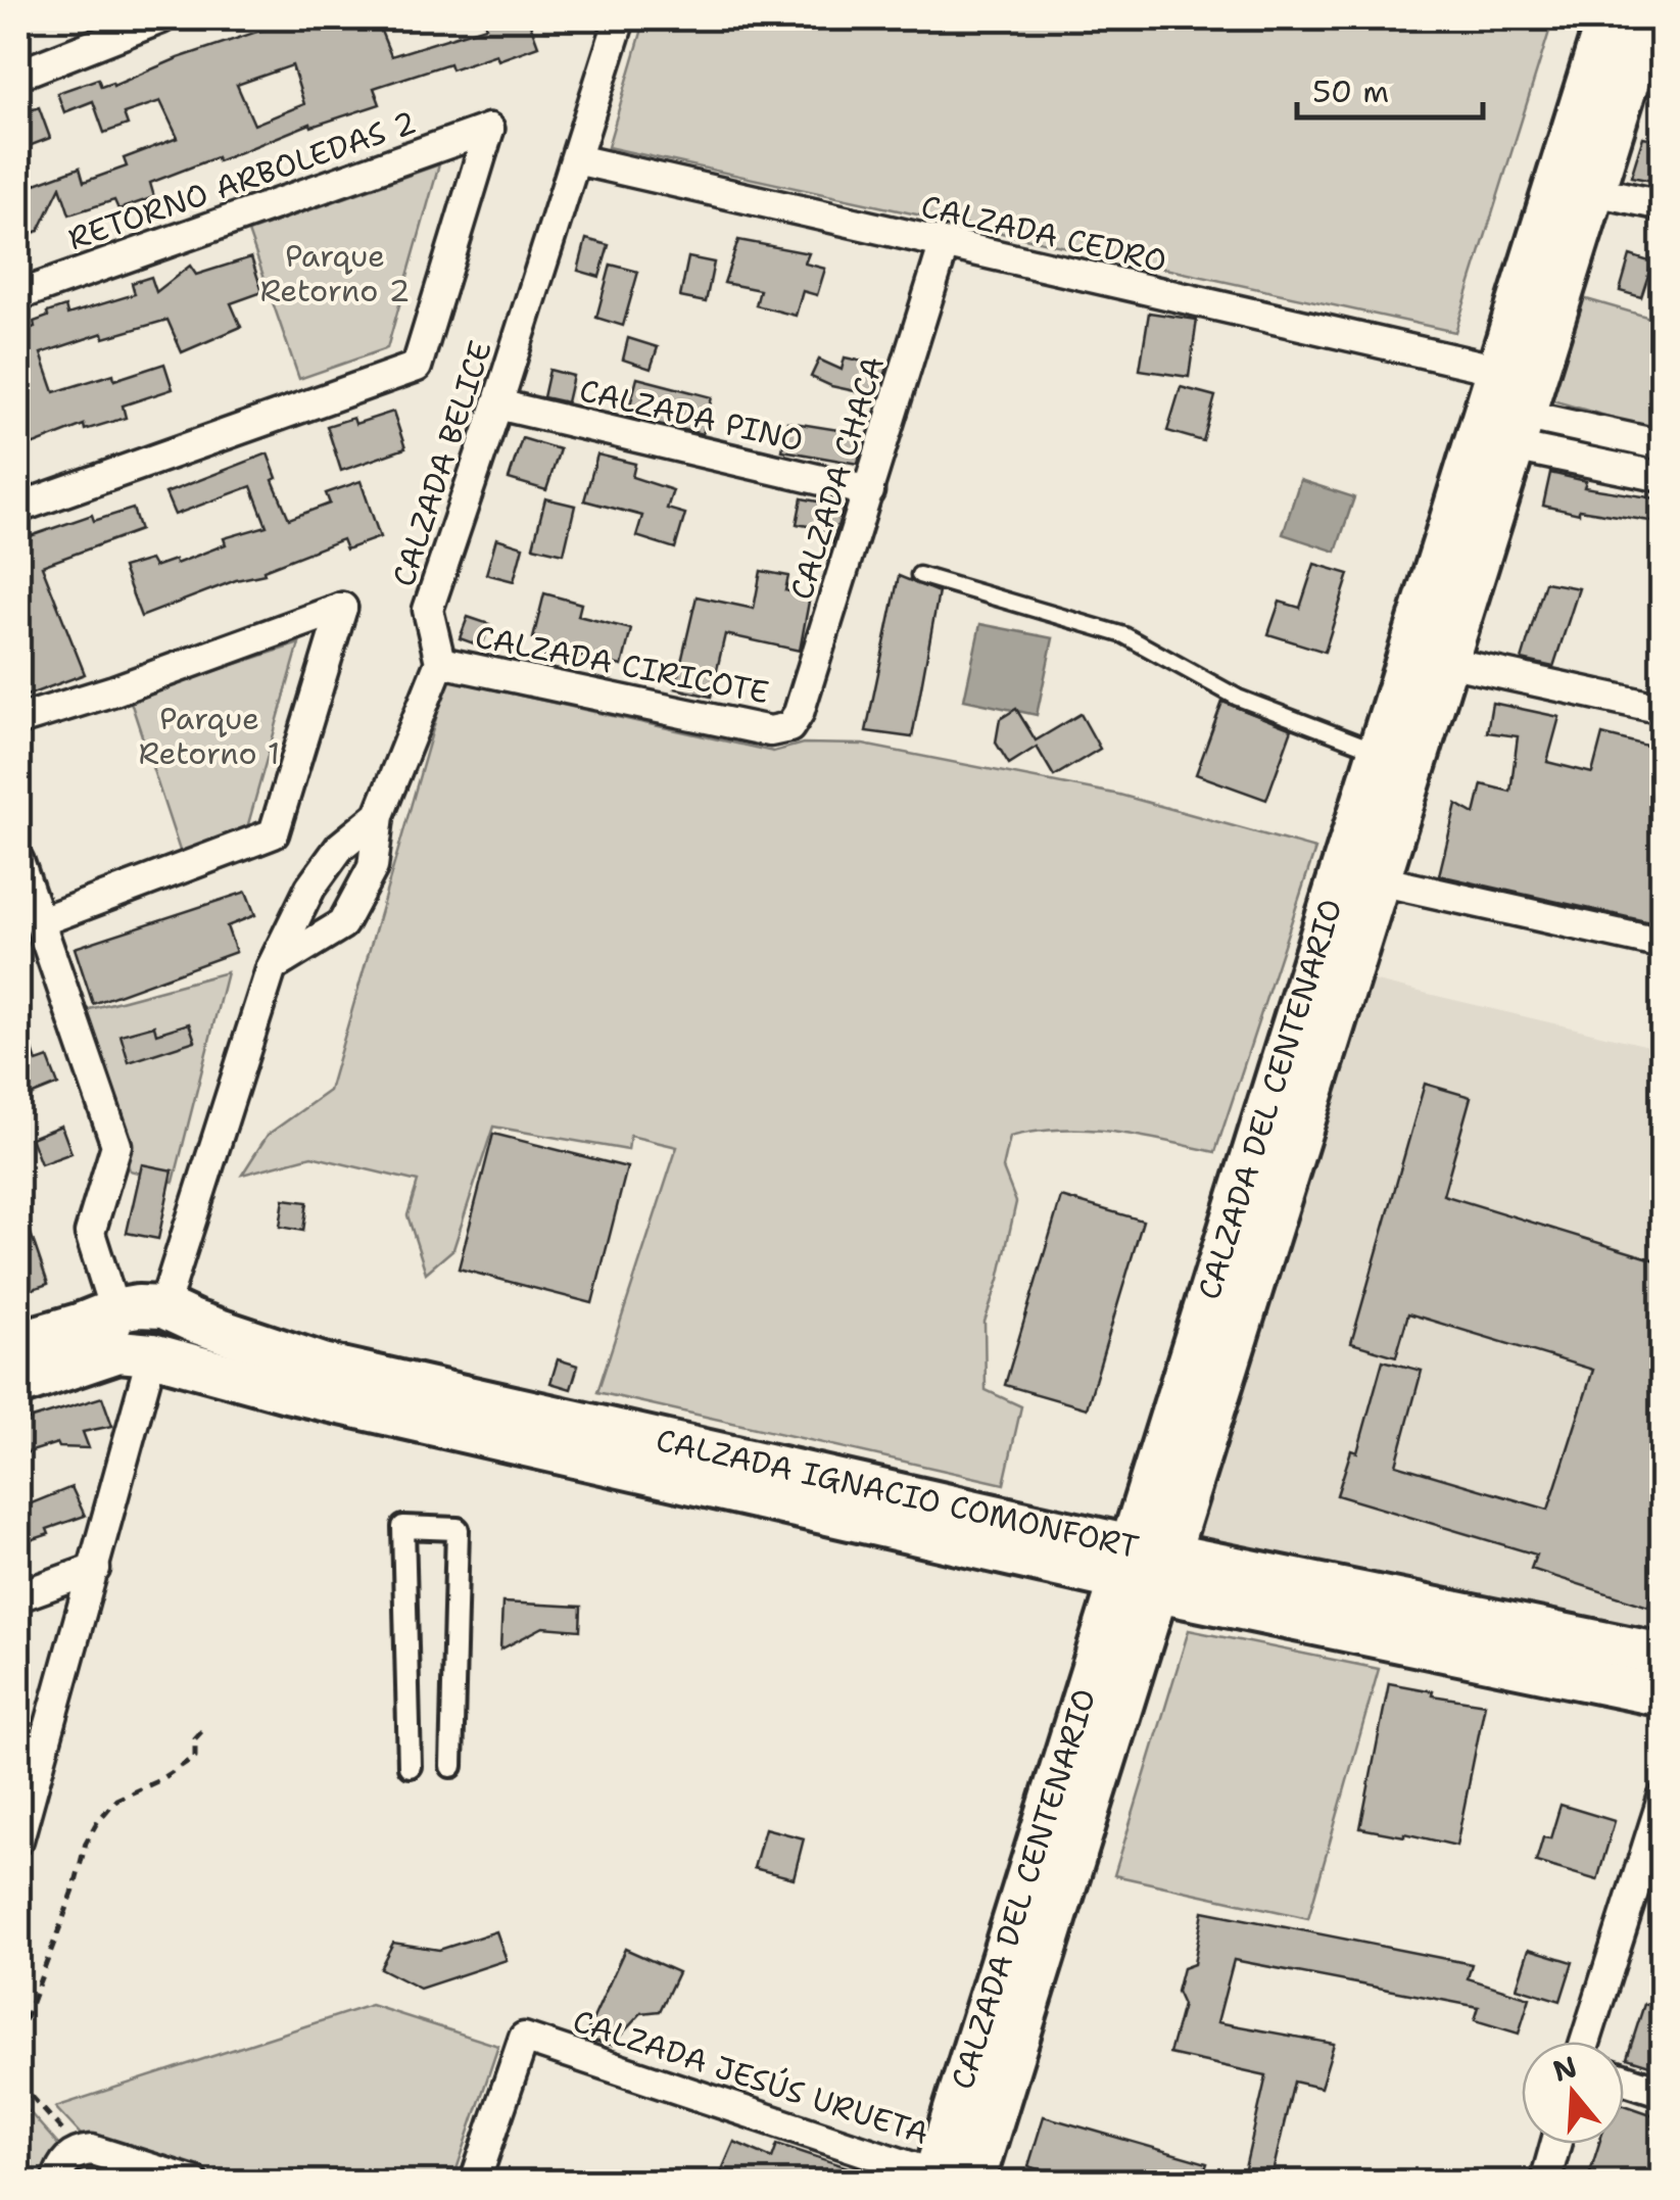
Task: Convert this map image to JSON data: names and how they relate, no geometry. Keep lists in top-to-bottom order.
{
  "streets": {
    "main road": ["CALZADA DEL CENTENARIO", "CALZADA IGNACIO COMONFORT"],
    "street": [
      "RETORNO ARBOLEDAS 2",
      "CALZADA CEDRO",
      "CALZADA PINO",
      "CALZADA BELICE",
      "CALZADA CHACA",
      "CALZADA CIRICOTE",
      "CALZADA JESÚS URUETA"
    ]
  },
  "crossings": [
    ["CALZADA CEDRO", "CALZADA BELICE"],
    ["CALZADA CEDRO", "CALZADA CHACA"],
    ["CALZADA CEDRO", "CALZADA DEL CENTENARIO"],
    ["CALZADA PINO", "CALZADA BELICE"],
    ["CALZADA PINO", "CALZADA CHACA"],
    ["CALZADA BELICE", "CALZADA CIRICOTE"],
    ["CALZADA CHACA", "CALZADA CIRICOTE"],
    ["CALZADA DEL CENTENARIO", "CALZADA IGNACIO COMONFORT"],
    ["CALZADA DEL CENTENARIO", "CALZADA JESÚS URUETA"]
  ],
  "parks": ["Parque Retorno 2", "Parque Retorno 1"],
  "scale_bar": "50 m",
  "north": "top"
}
